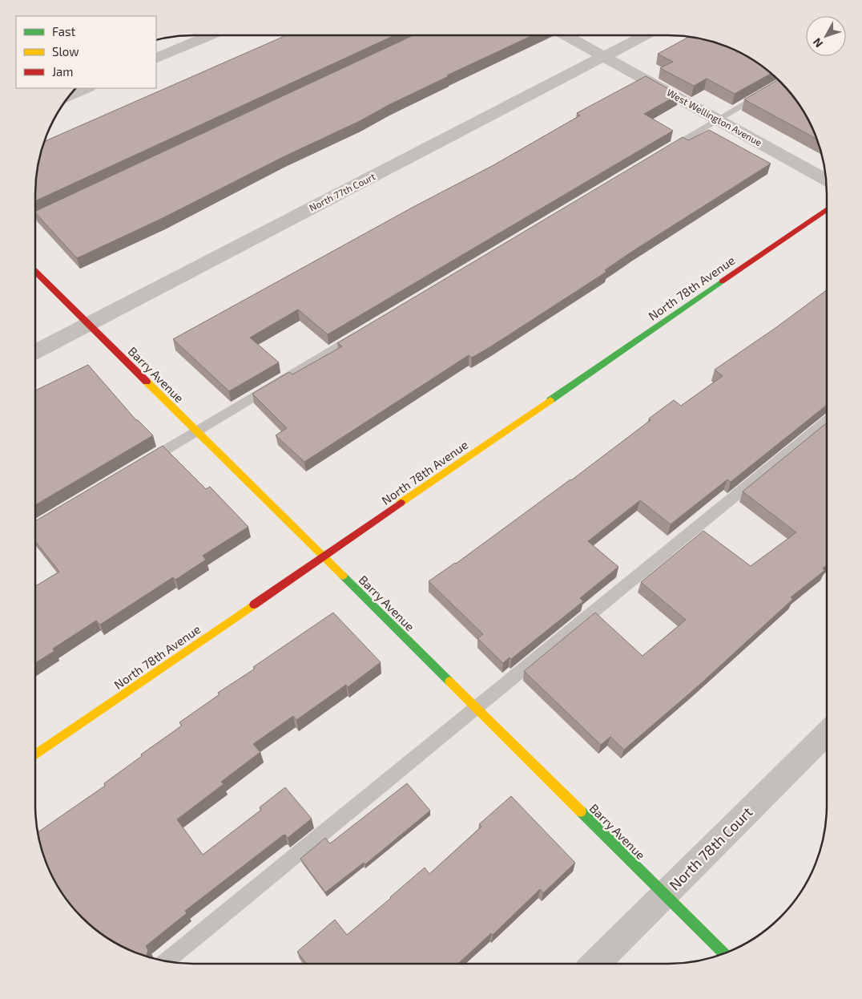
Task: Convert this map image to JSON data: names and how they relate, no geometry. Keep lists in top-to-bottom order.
{
  "streets": {
    "street": [
      "West Wellington Avenue",
      "North 77th Court",
      "North 78th Avenue",
      "Barry Avenue",
      "North 78th Court"
    ]
  },
  "crossings": [
    ["West Wellington Avenue", "North 77th Court"],
    ["North 77th Court", "Barry Avenue"],
    ["North 78th Avenue", "Barry Avenue"],
    ["Barry Avenue", "North 78th Court"]
  ],
  "legend": ["Fast", "Slow", "Jam"],
  "north": "bottom left"
}
